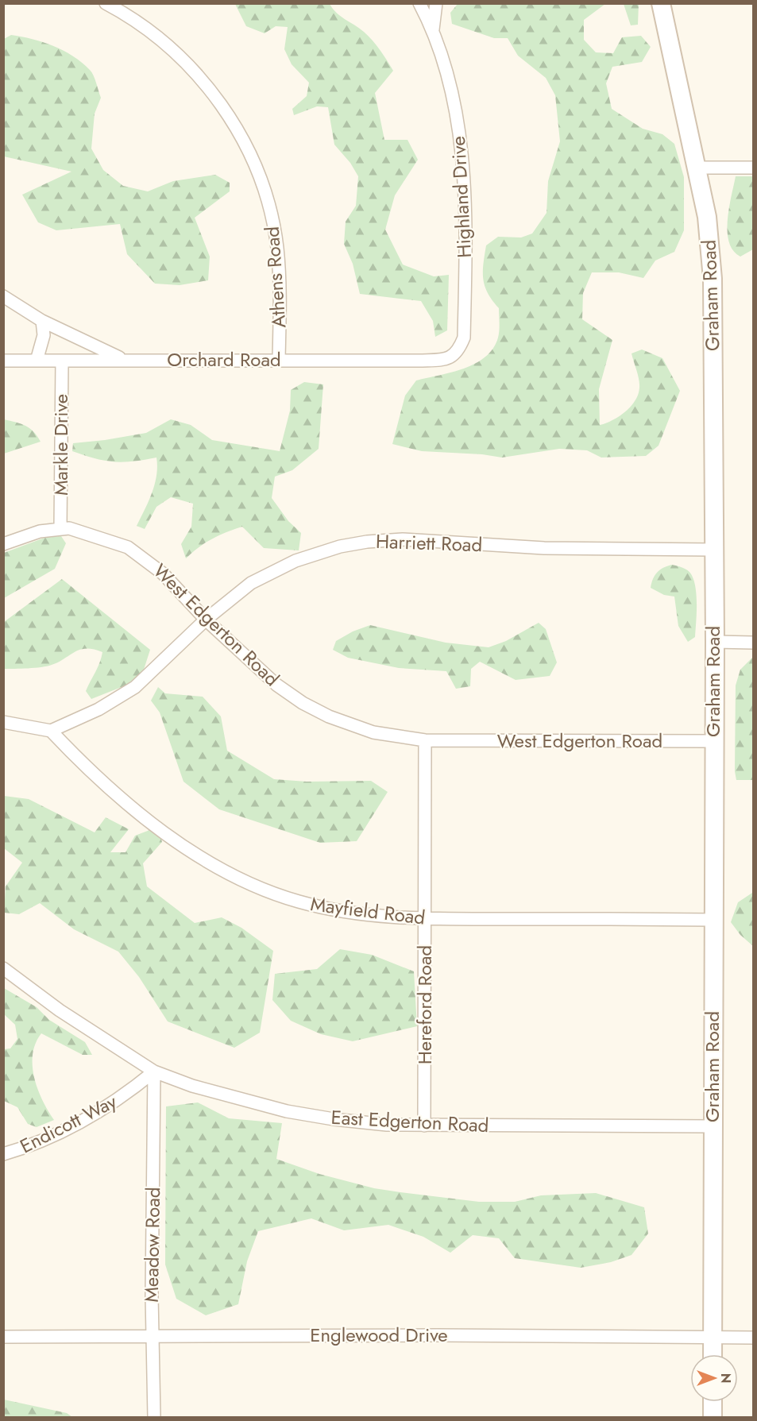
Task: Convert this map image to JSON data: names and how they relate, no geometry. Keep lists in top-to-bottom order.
{
  "streets": {
    "main road": ["Graham Road"],
    "street": [
      "Highland Drive",
      "Athens Road",
      "Orchard Road",
      "Markle Drive",
      "Harriett Road",
      "West Edgerton Road",
      "Mayfield Road",
      "Hereford Road",
      "East Edgerton Road",
      "Endicott Way",
      "Meadow Road",
      "Englewood Drive"
    ]
  },
  "crossings": [
    ["Highland Drive", "Orchard Road"],
    ["Athens Road", "Orchard Road"],
    ["Graham Road", "Harriett Road"],
    ["Graham Road", "West Edgerton Road"],
    ["Graham Road", "Mayfield Road"],
    ["Graham Road", "East Edgerton Road"],
    ["Graham Road", "Englewood Drive"],
    ["Orchard Road", "Markle Drive"],
    ["Markle Drive", "West Edgerton Road"],
    ["Harriett Road", "West Edgerton Road"],
    ["Harriett Road", "Mayfield Road"],
    ["West Edgerton Road", "Hereford Road"],
    ["Mayfield Road", "Hereford Road"],
    ["Hereford Road", "East Edgerton Road"],
    ["East Edgerton Road", "Endicott Way"],
    ["East Edgerton Road", "Meadow Road"],
    ["Endicott Way", "Meadow Road"],
    ["Meadow Road", "Englewood Drive"]
  ],
  "north": "right"
}
